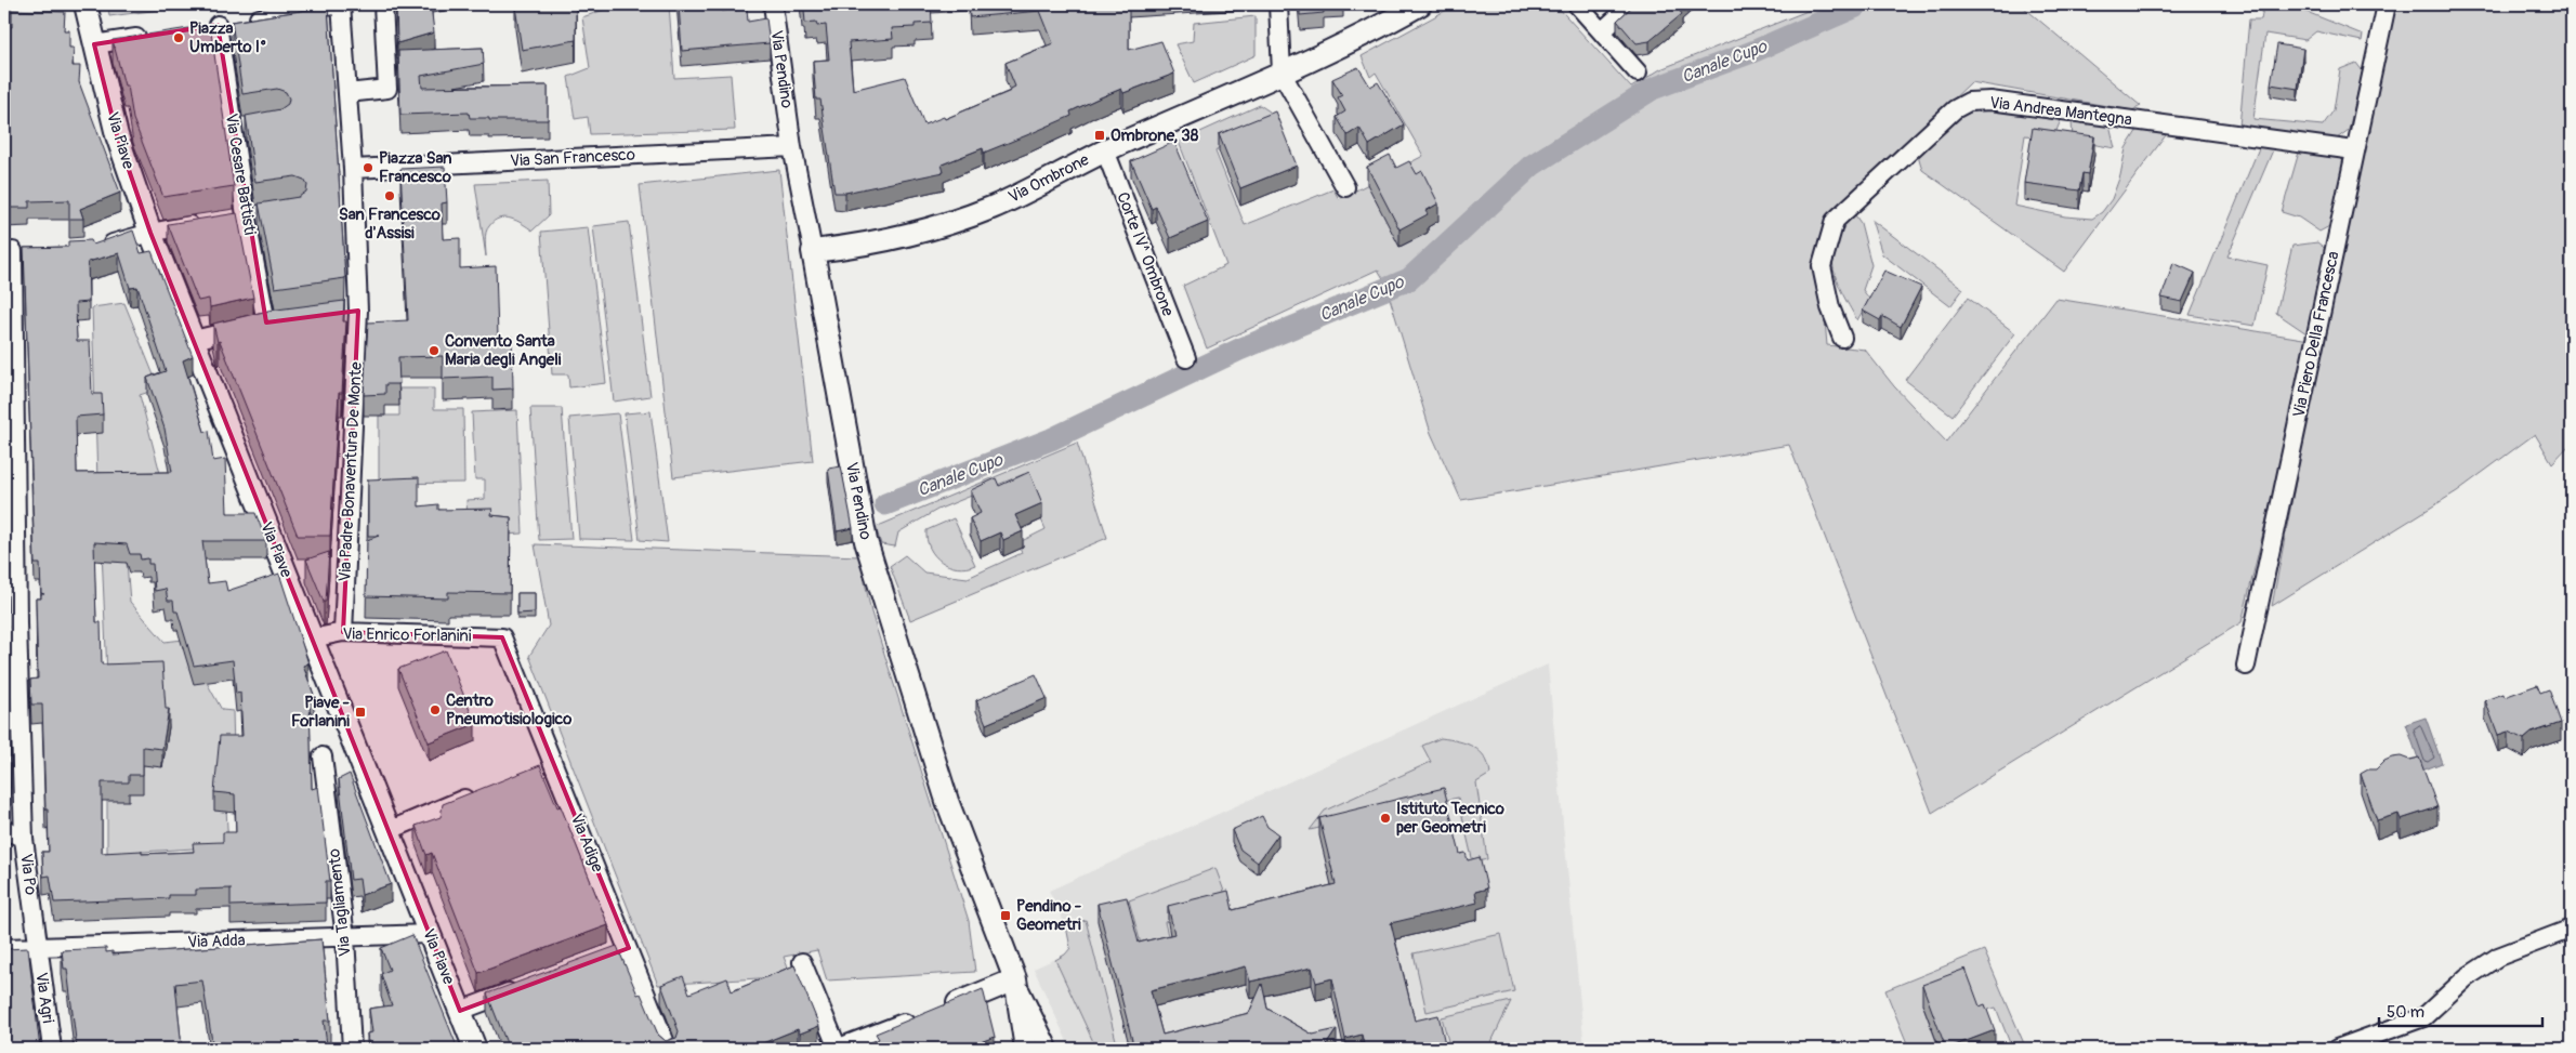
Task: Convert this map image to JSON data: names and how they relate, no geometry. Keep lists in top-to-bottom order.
{
  "streets": {
    "street": [
      "Via Pendino",
      "Via Andrea Mantegna",
      "Via Piave",
      "Via San Francesco",
      "Via Cesare Battisti",
      "Via Ombrone",
      "Corte IV^ Ombrone",
      "Via Piero Della Francesca",
      "Via Padre Bonaventura De Monte",
      "Via Enrico Forlanini",
      "Via Adige",
      "Via Po",
      "Via Tagliamento",
      "Via Adda",
      "Via Agri"
    ]
  },
  "crossings": [
    ["Via Pendino", "Via San Francesco"],
    ["Via Pendino", "Via Ombrone"],
    ["Via Andrea Mantegna", "Via Piero Della Francesca"],
    ["Via Piave", "Via Enrico Forlanini"],
    ["Via Piave", "Via Adda"],
    ["Via Ombrone", "Corte IV^ Ombrone"],
    ["Via Padre Bonaventura De Monte", "Via Enrico Forlanini"],
    ["Via Enrico Forlanini", "Via Adige"],
    ["Via Po", "Via Adda"],
    ["Via Po", "Via Agri"],
    ["Via Tagliamento", "Via Adda"],
    ["Via Adda", "Via Agri"]
  ],
  "water": ["Canale Cupo"],
  "places": {
    "other": [
      "Piazza Umberto I°",
      "Piazza San Francesco",
      "San Francesco d'Assisi",
      "Convento Santa Maria degli Angeli",
      "Centro Pneumotisiologico",
      "Istituto Tecnico per Geometri"
    ],
    "transit": ["Ombrone, 38", "Piave - Forlanini", "Pendino - Geometri"]
  },
  "scale_bar": "50 m"
}
